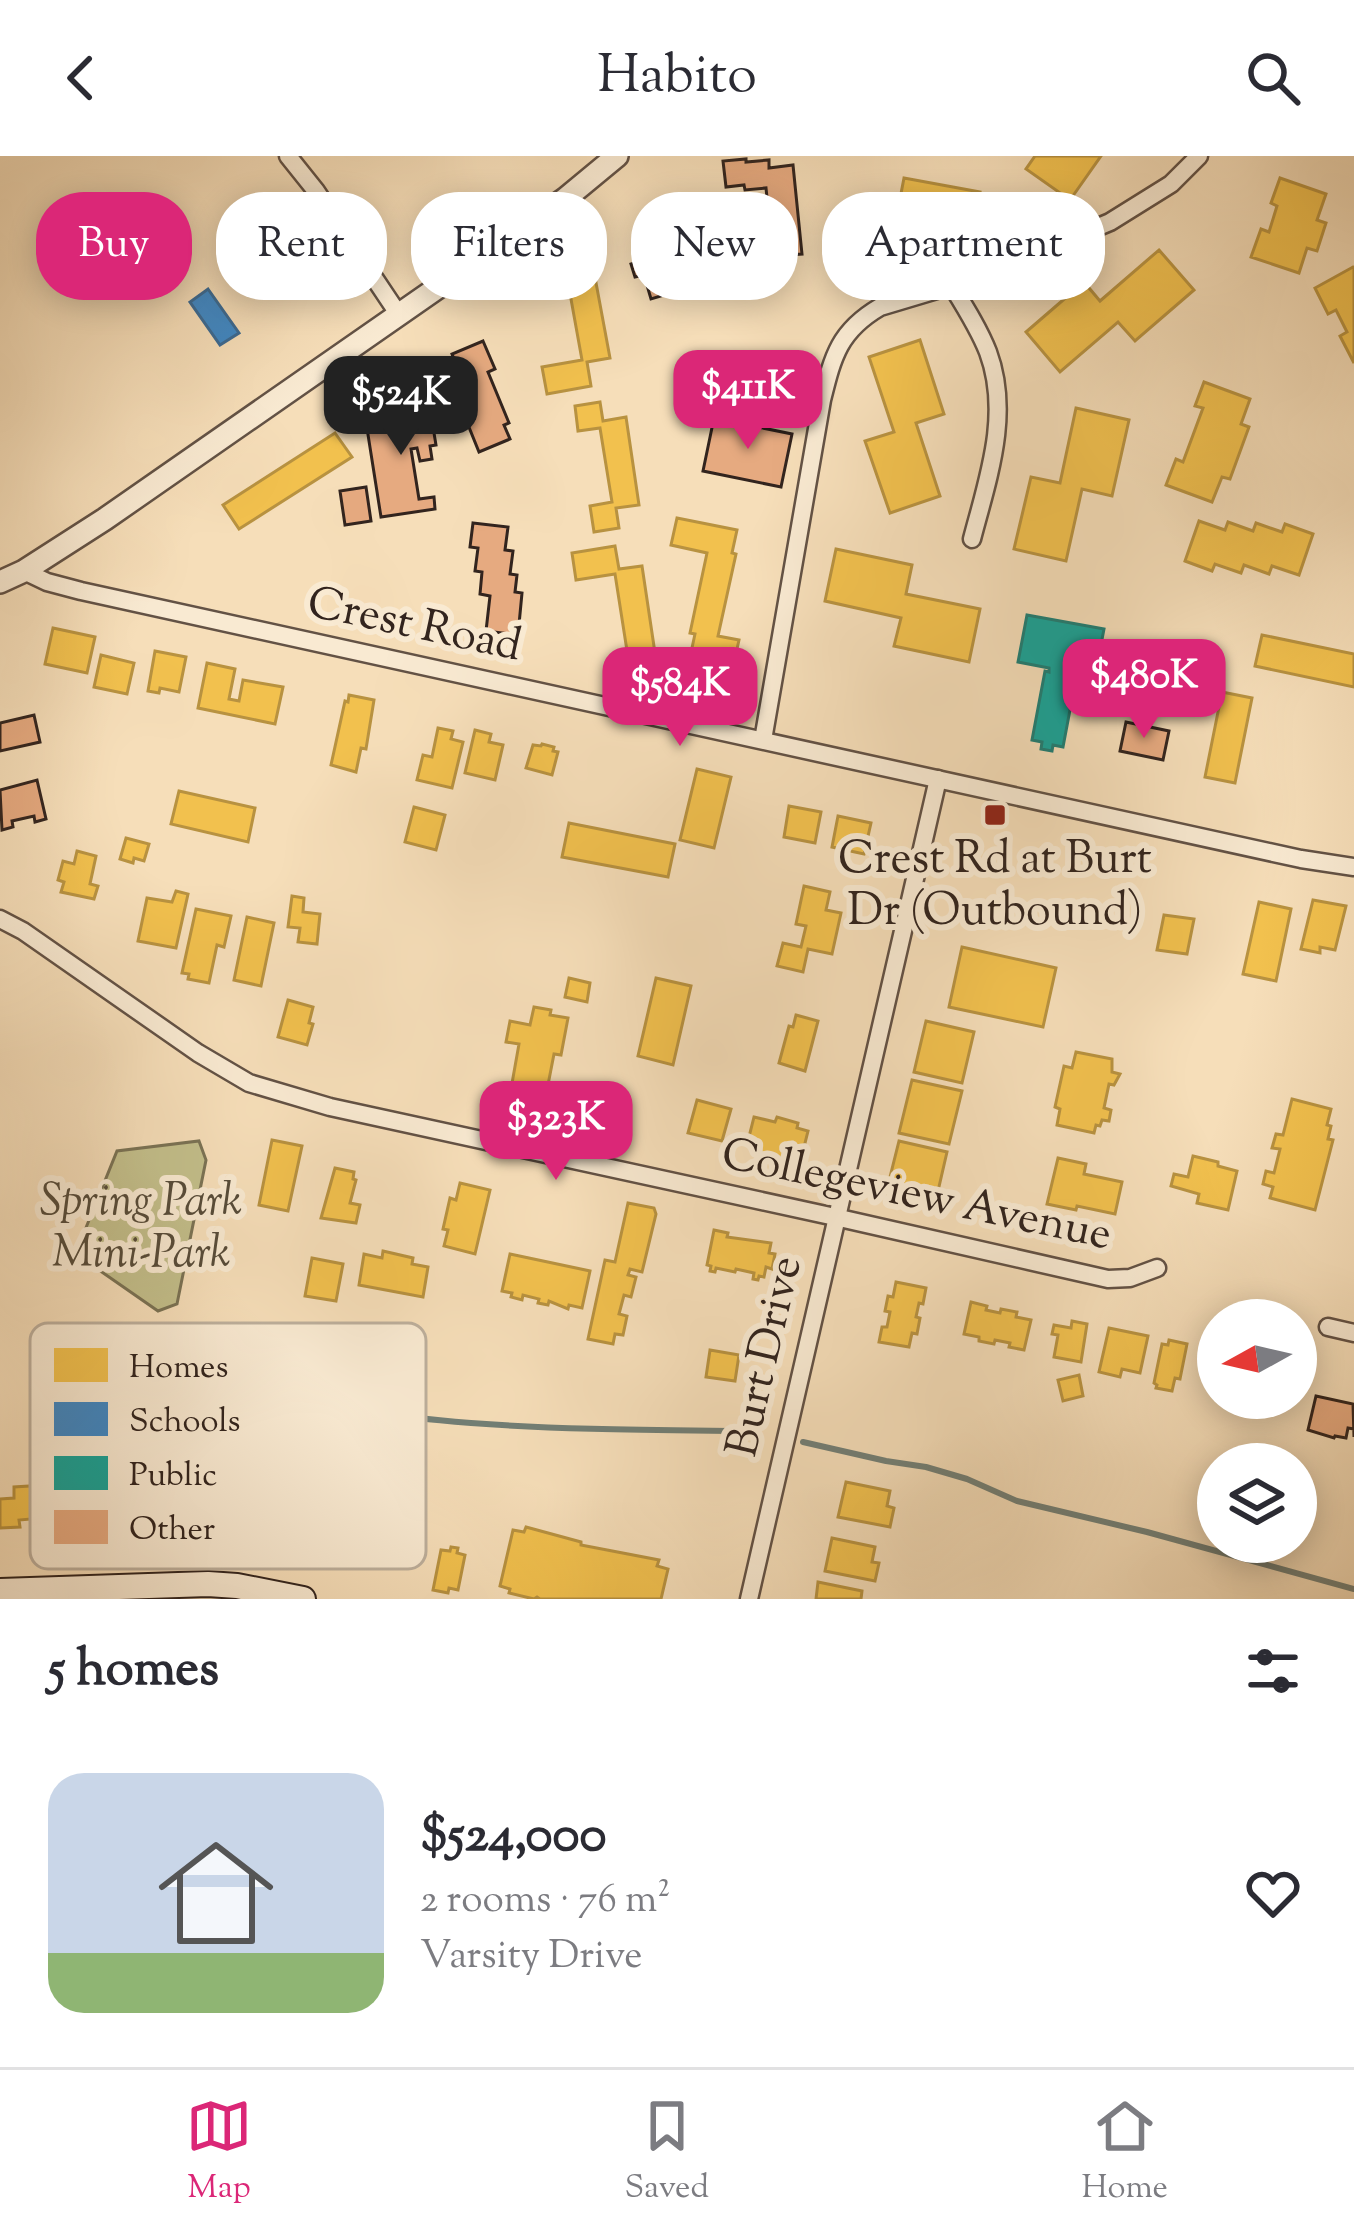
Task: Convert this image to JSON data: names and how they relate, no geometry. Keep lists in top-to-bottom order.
{
  "streets": {
    "street": ["Crest Road", "Collegeview Avenue", "Burt Drive"]
  },
  "crossings": [
    ["Crest Road", "Burt Drive"],
    ["Collegeview Avenue", "Burt Drive"]
  ],
  "parks": ["Spring Park Mini-Park"],
  "places": {
    "transit": ["Crest Rd at Burt Dr (Outbound)"]
  },
  "legend": [
    "Homes",
    "Schools",
    "Public",
    "Other"
  ],
  "north": "left",
  "page": {
    "header": "Habito",
    "chip": [
      "Buy",
      "Rent",
      "Filters",
      "New",
      "Apartment"
    ],
    "price": [
      "$411K",
      "$524K",
      "$480K",
      "$584K",
      "$323K"
    ],
    "heading": "5 homes",
    "list": [
      {
        "name": "$524,000",
        "note": "2 rooms · 76 m² · Varsity Drive"
      }
    ],
    "tabs": ["Map", "Saved", "Home"]
  }
}
